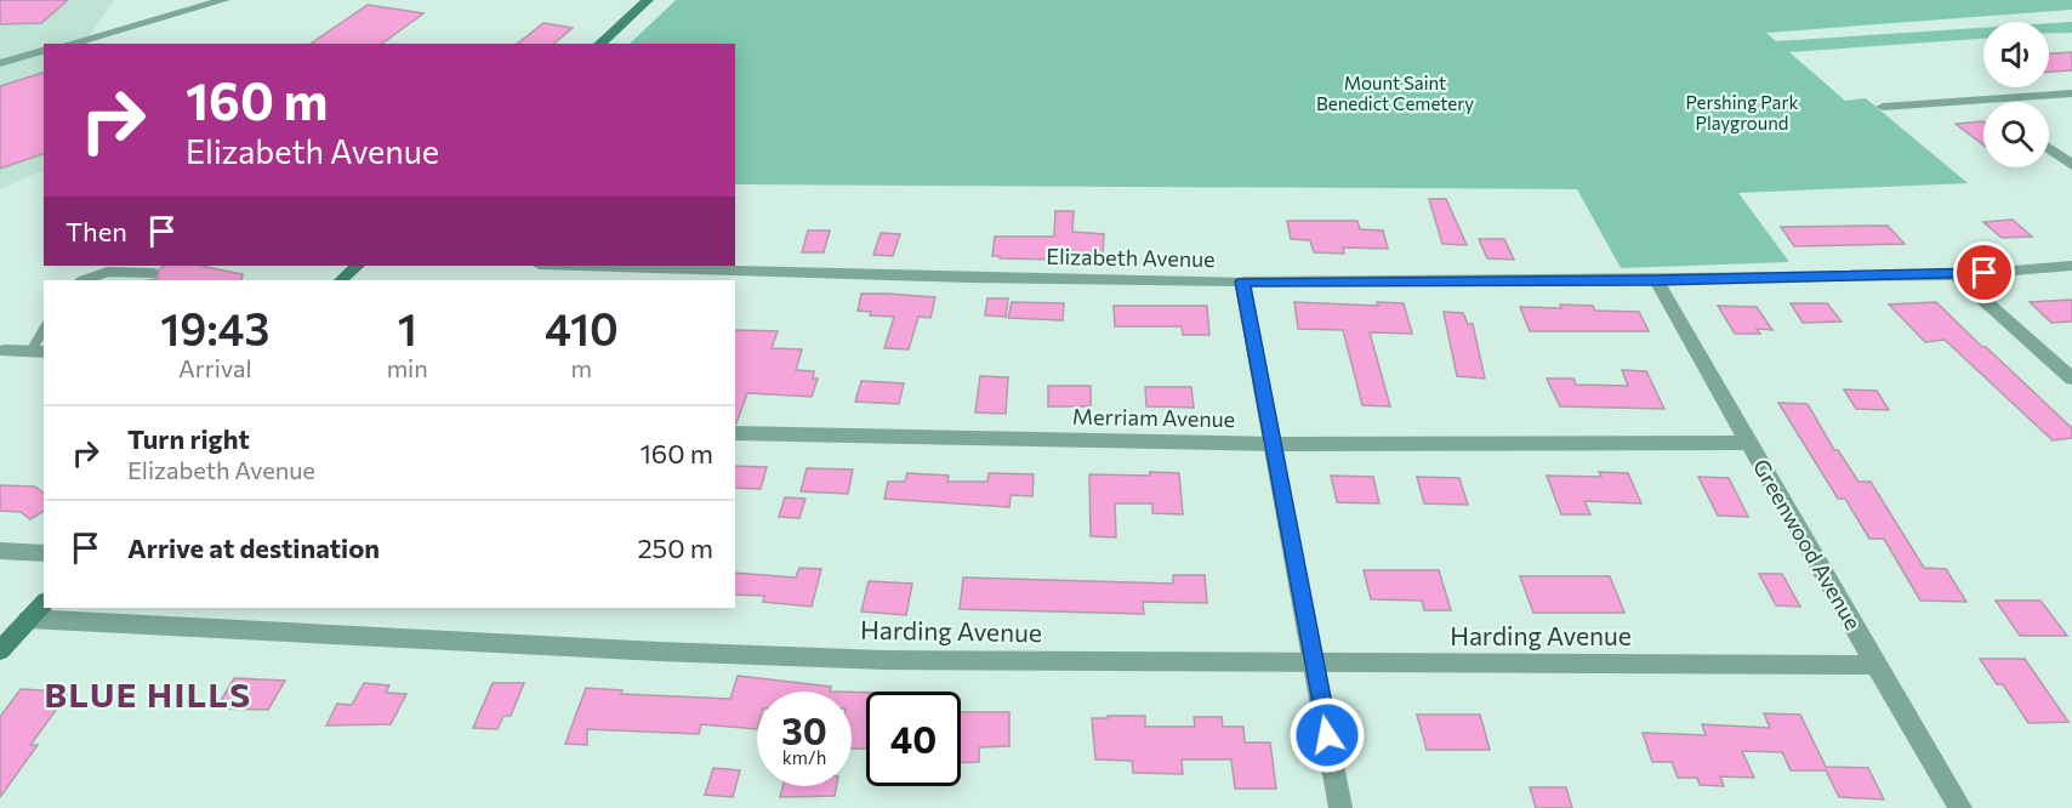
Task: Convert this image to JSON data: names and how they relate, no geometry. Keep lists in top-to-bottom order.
{
  "streets": {
    "street": [
      "Elizabeth Avenue",
      "Merriam Avenue",
      "Greenwood Avenue",
      "Harding Avenue"
    ]
  },
  "crossings": [
    ["Elizabeth Avenue", "Greenwood Avenue"],
    ["Merriam Avenue", "Greenwood Avenue"],
    ["Greenwood Avenue", "Harding Avenue"]
  ],
  "districts": ["BLUE HILLS"],
  "parks": ["Mount Saint Benedict Cemetery", "Pershing Park Playground"],
  "page": {
    "turn": ["160 m", "Elizabeth Avenue"],
    "then": "Then",
    "eta": [
      "19:43",
      "Arrival",
      "1",
      "min",
      "410",
      "m"
    ],
    "list": [
      {
        "name": "Turn right",
        "note": "Elizabeth Avenue",
        "value": "160 m"
      },
      {
        "name": "Arrive at destination",
        "value": "250 m"
      }
    ],
    "speed": "30 km/h",
    "limit": "40"
  }
}
